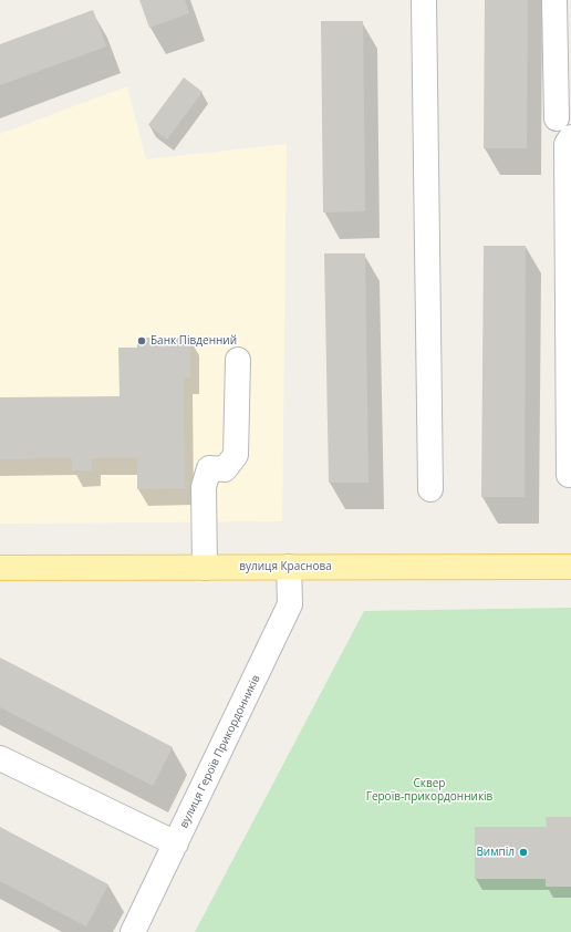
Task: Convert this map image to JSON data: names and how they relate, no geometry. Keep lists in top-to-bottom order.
{
  "streets": {
    "main road": ["вулиця Краснова"],
    "street": ["вулиця Героїв Прикордонників"]
  },
  "crossings": [
    ["вулиця Краснова", "вулиця Героїв Прикордонників"]
  ],
  "parks": ["Сквер Героїв-прикордонників"],
  "places": ["Банк Південний", "Вимпіл"]
}
